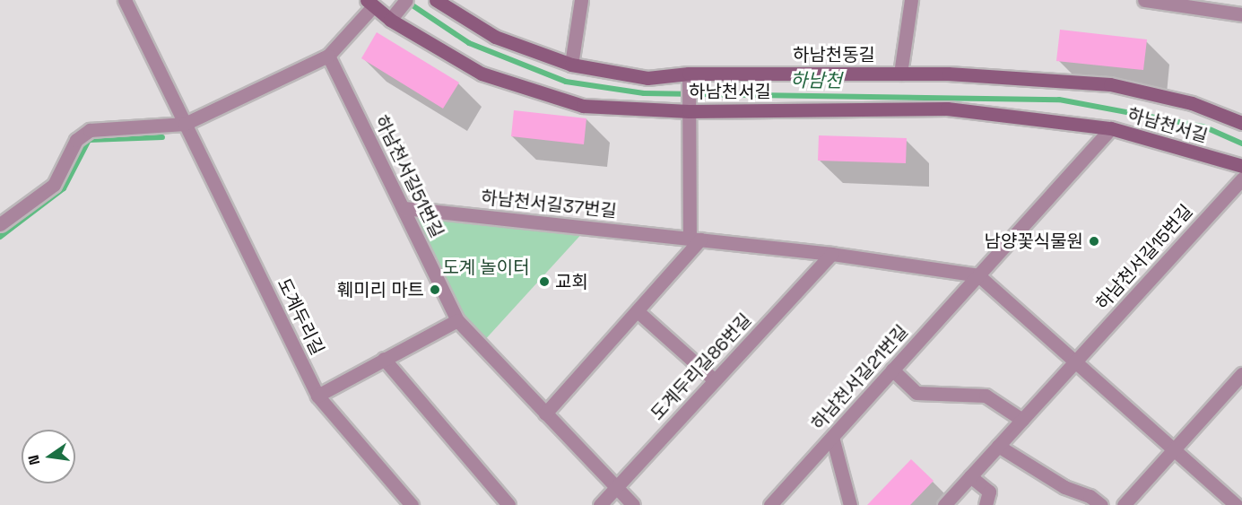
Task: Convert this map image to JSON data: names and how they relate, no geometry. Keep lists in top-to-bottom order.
{
  "streets": {
    "street": [
      "하남천동길",
      "하남천서길",
      "하남천서길51번길",
      "하남천서길37번길",
      "하남천서길15번길",
      "도계두리길",
      "도계두리길86번길",
      "하남천서길21번길"
    ]
  },
  "crossings": [
    ["하남천서길", "하남천서길21번길"],
    ["하남천서길51번길", "하남천서길37번길"],
    ["하남천서길51번길", "도계두리길86번길"]
  ],
  "water": ["하남천"],
  "parks": ["도계 놀이터"],
  "places": ["남양꽃식물원", "교회", "훼미리 마트"],
  "north": "left"
}
